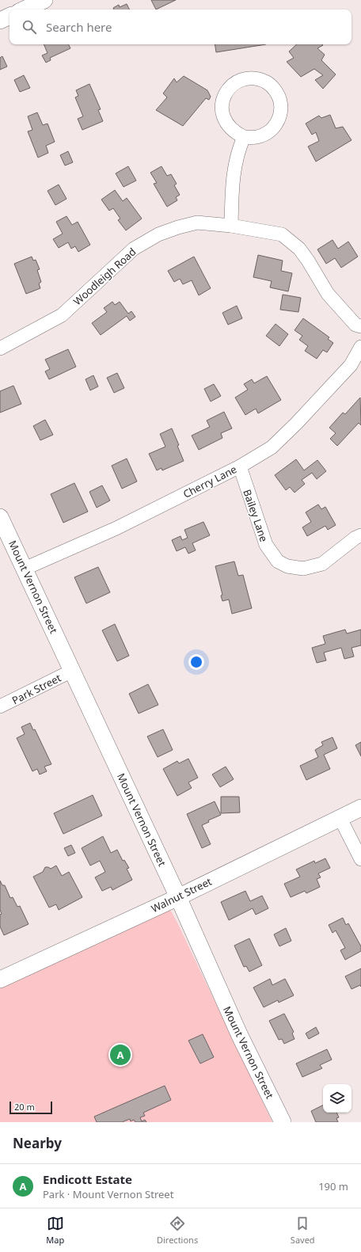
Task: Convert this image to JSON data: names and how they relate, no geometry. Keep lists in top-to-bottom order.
{
  "streets": {
    "street": [
      "Woodleigh Road",
      "Cherry Lane",
      "Bailey Lane",
      "Mount Vernon Street",
      "Park Street",
      "Walnut Street"
    ]
  },
  "crossings": [
    ["Cherry Lane", "Bailey Lane"],
    ["Cherry Lane", "Mount Vernon Street"],
    ["Mount Vernon Street", "Park Street"],
    ["Mount Vernon Street", "Walnut Street"]
  ],
  "scale_bar": "20 m",
  "page": {
    "search": "Search here",
    "pins": "A",
    "scale": "20 m",
    "heading": "Nearby",
    "list": [
      {
        "mark": "A",
        "name": "Endicott Estate",
        "note": "Park · Mount Vernon Street",
        "value": "190 m"
      }
    ],
    "nav": ["Map", "Directions", "Saved"]
  }
}
